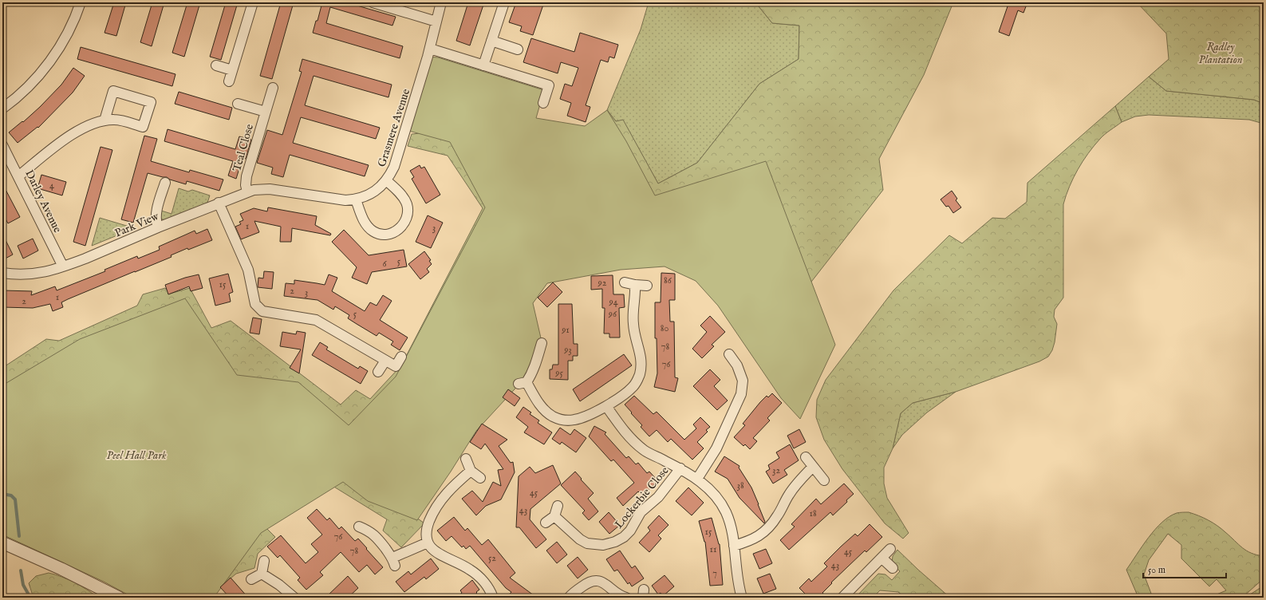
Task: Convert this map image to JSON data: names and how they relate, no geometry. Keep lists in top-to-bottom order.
{
  "streets": {
    "street": [
      "Grasmere Avenue",
      "Teal Close",
      "Darley Avenue",
      "Park View",
      "Lockerbie Close"
    ]
  },
  "crossings": [
    ["Grasmere Avenue", "Teal Close"],
    ["Grasmere Avenue", "Park View"],
    ["Darley Avenue", "Park View"]
  ],
  "parks": ["Radley Plantation", "Peel Hall Park"],
  "house_numbers": [
    "4",
    "1",
    "3",
    "5",
    "6",
    "86",
    "92",
    "15",
    "2",
    "3",
    "1",
    "2",
    "94",
    "5",
    "96",
    "80",
    "91",
    "78",
    "93",
    "76",
    "95",
    "32",
    "38",
    "45",
    "43",
    "18",
    "15",
    "76",
    "11",
    "78",
    "45",
    "52",
    "43",
    "7"
  ],
  "scale_bar": "50 m"
}
